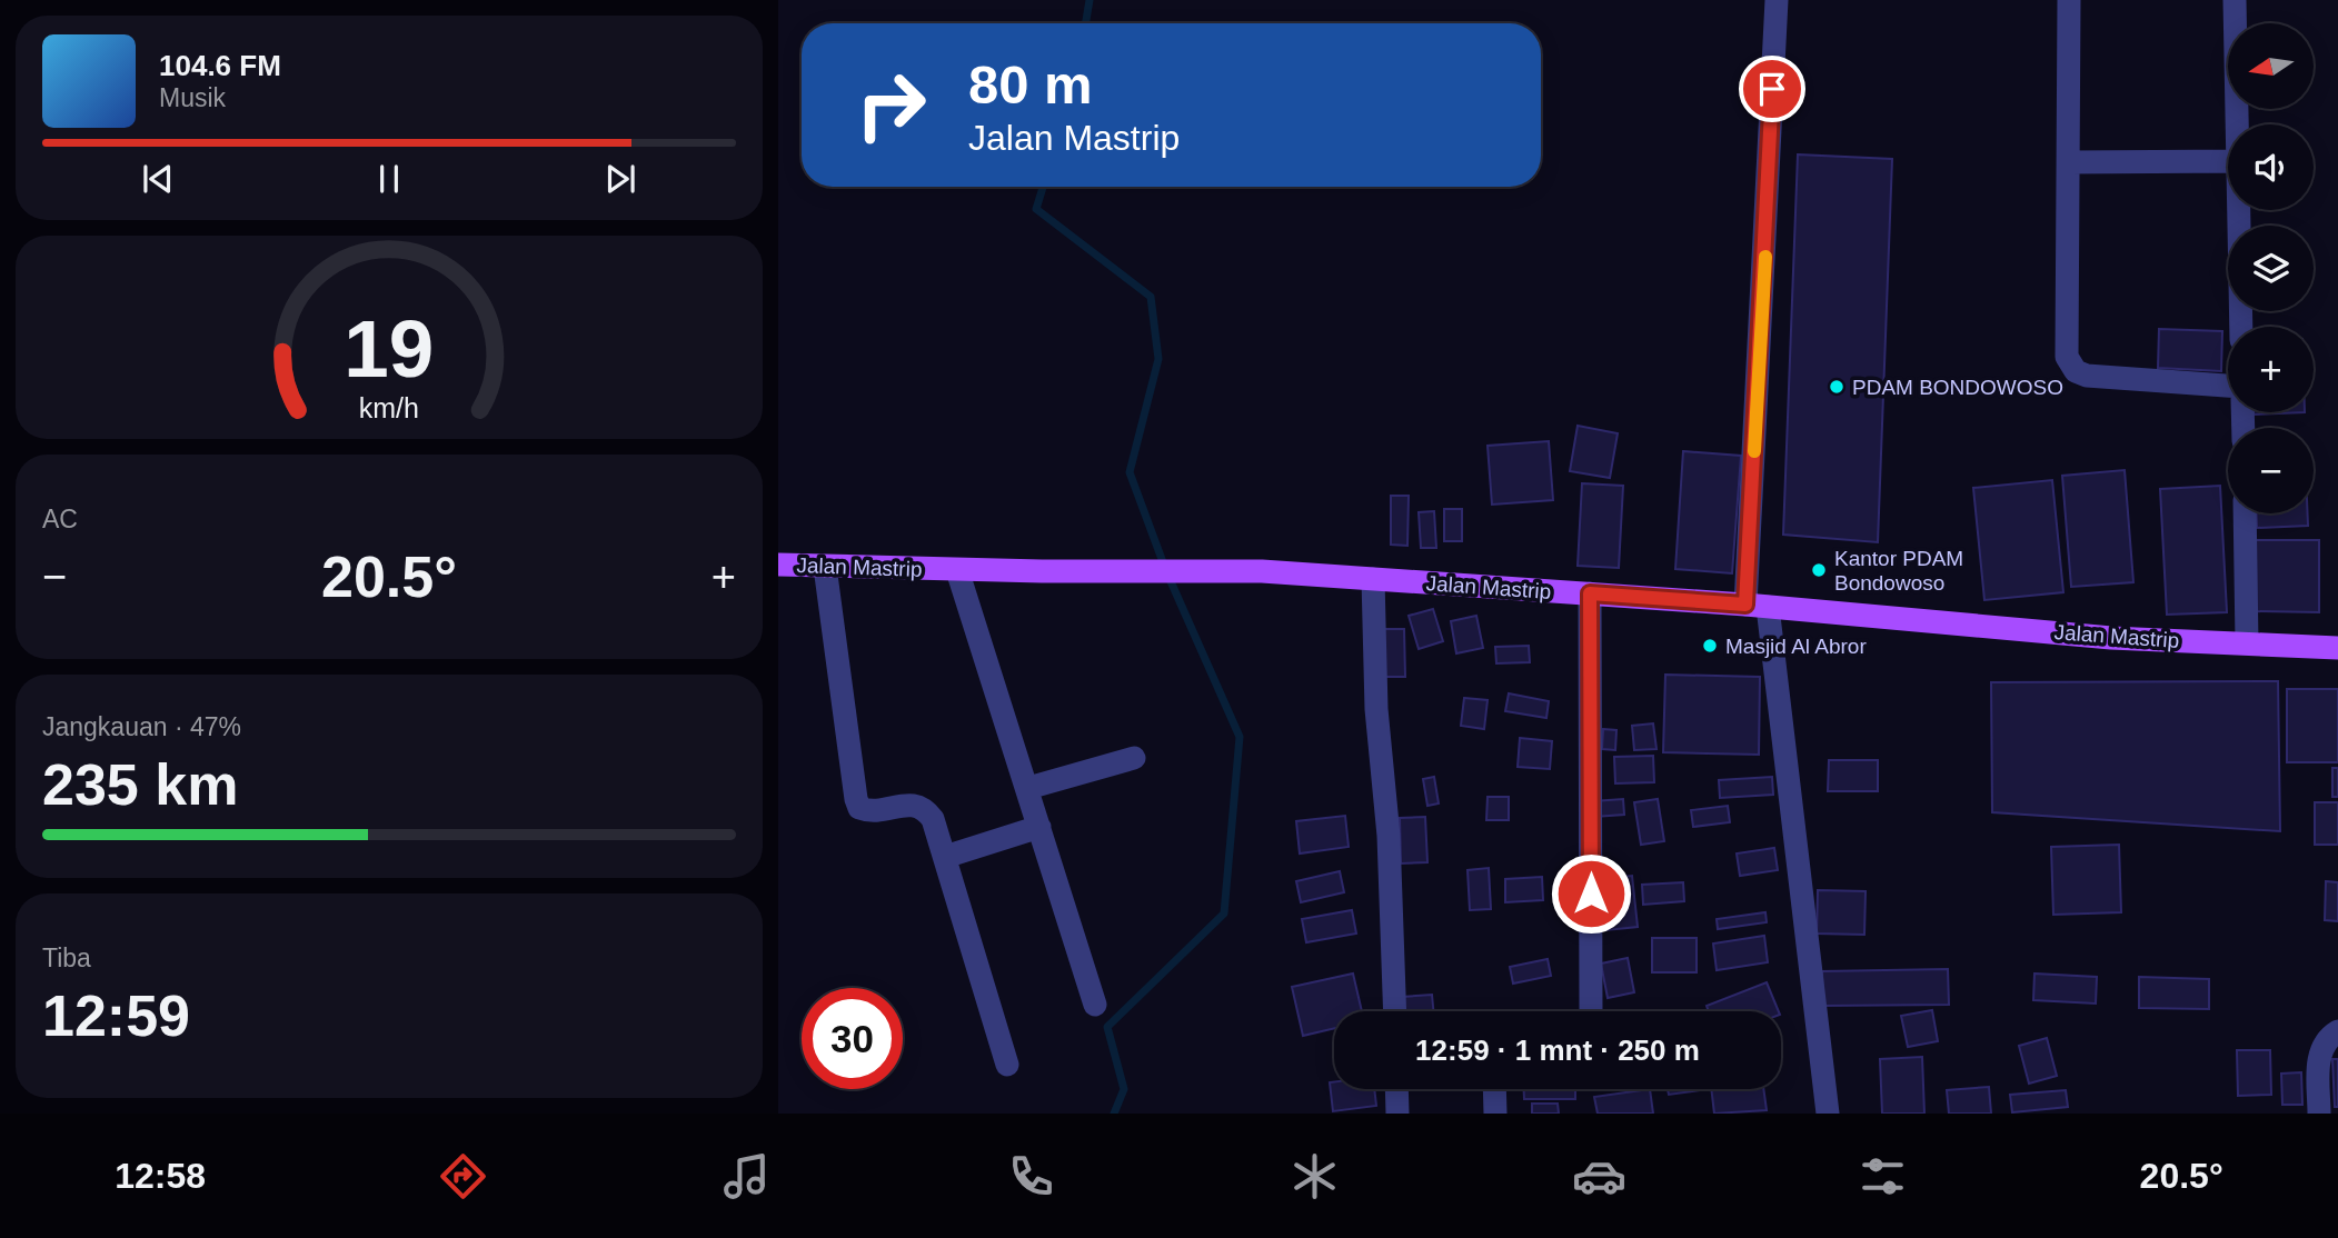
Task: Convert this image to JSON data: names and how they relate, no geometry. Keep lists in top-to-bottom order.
{
  "streets": {
    "main road": ["Jalan Mastrip"]
  },
  "places": ["PDAM BONDOWOSO", "Kantor PDAM Bondowoso", "Masjid Al Abror"],
  "north": "left",
  "page": {
    "map_buttons": ["+", "−"],
    "turn": ["80 m", "Jalan Mastrip"],
    "song": ["104.6 FM", "Musik"],
    "tile": [
      "AC",
      ["Jangkauan · 47%", "235 km"],
      ["Tiba", "12:59"]
    ],
    "heat": ["−", "20.5°", "+"],
    "limit": "30",
    "trip": "12:59 · 1 mnt · 250 m",
    "tabs": ["12:58", "20.5°"],
    "gauge": ["19", "km/h"]
  }
}
